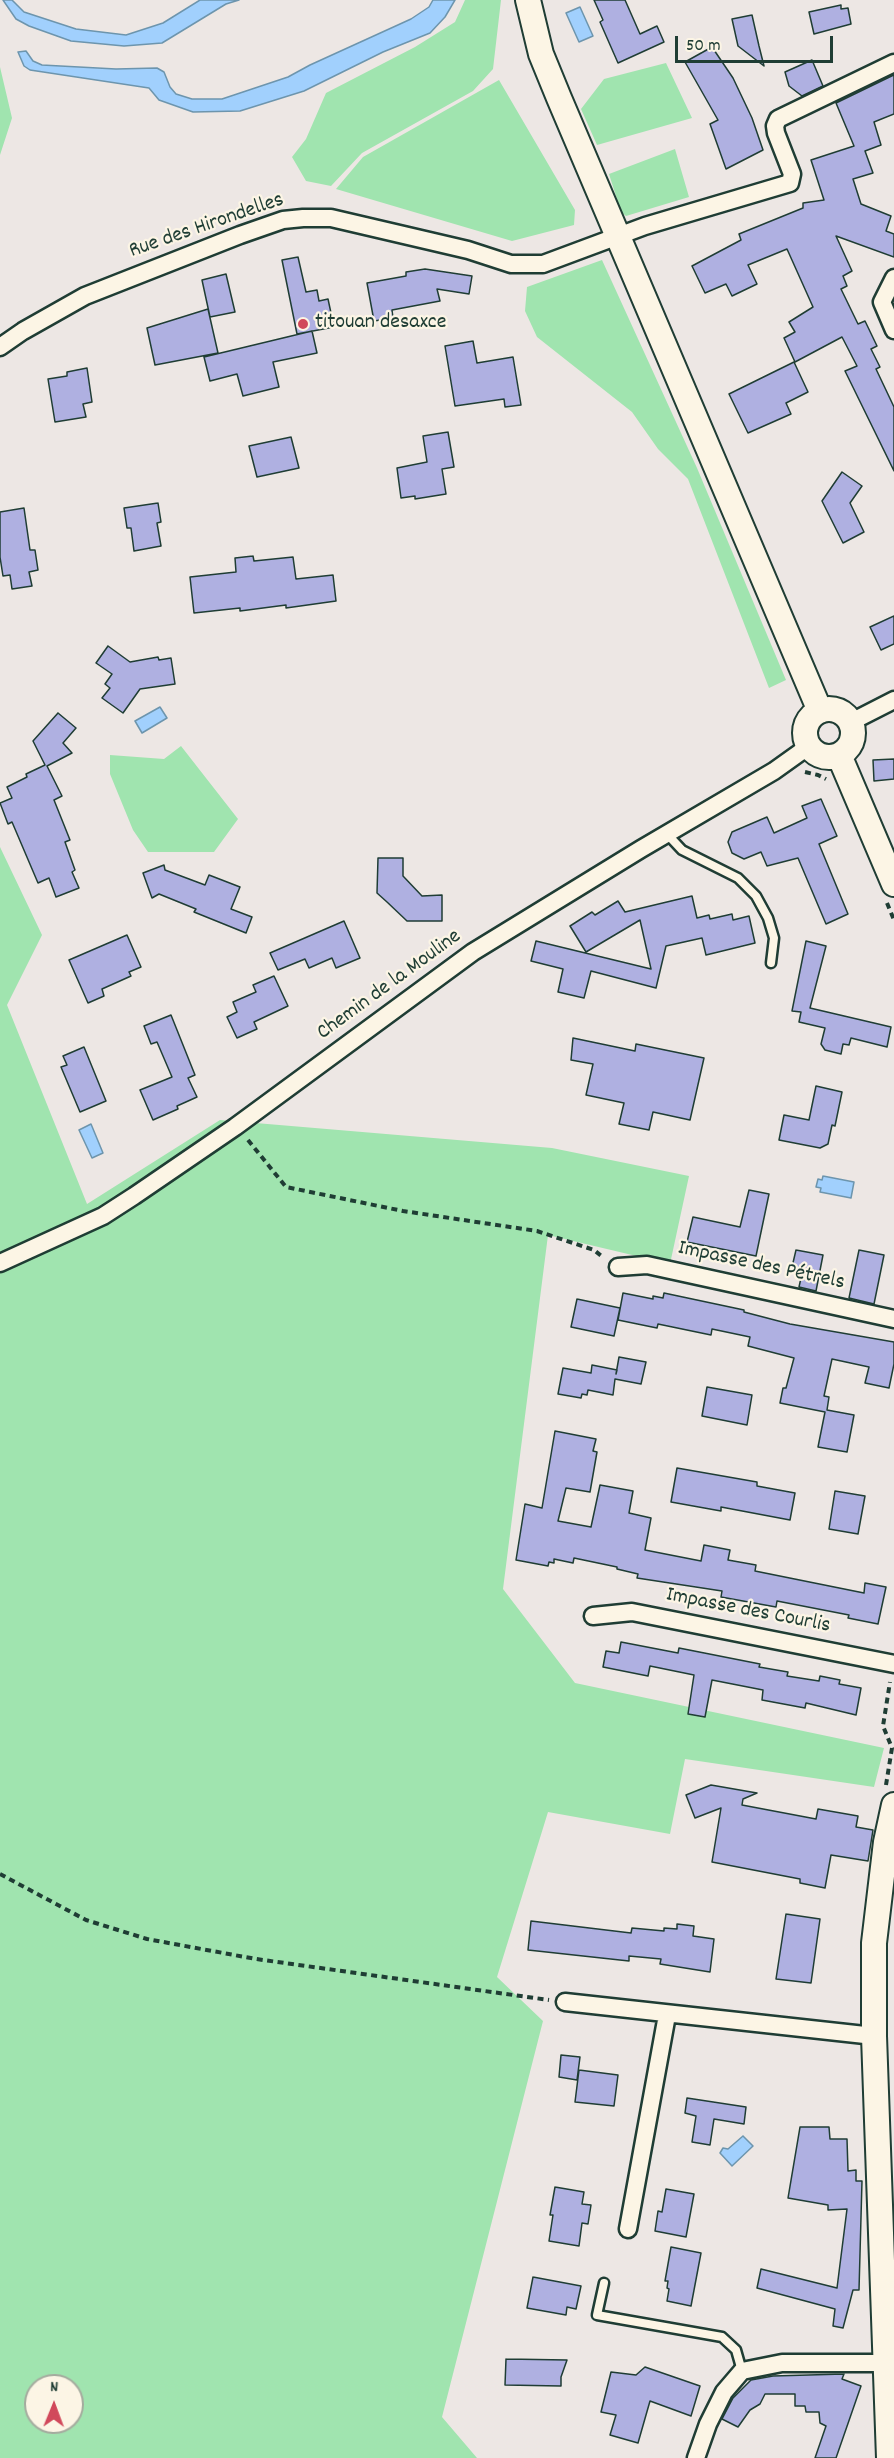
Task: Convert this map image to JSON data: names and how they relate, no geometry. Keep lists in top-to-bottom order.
{
  "streets": {
    "street": [
      "Rue des Hirondelles",
      "Chemin de la Mouline",
      "Impasse des Pétrels",
      "Impasse des Courlis"
    ]
  },
  "places": ["titouan desaxce"],
  "scale_bar": "50 m",
  "north": "top"
}
